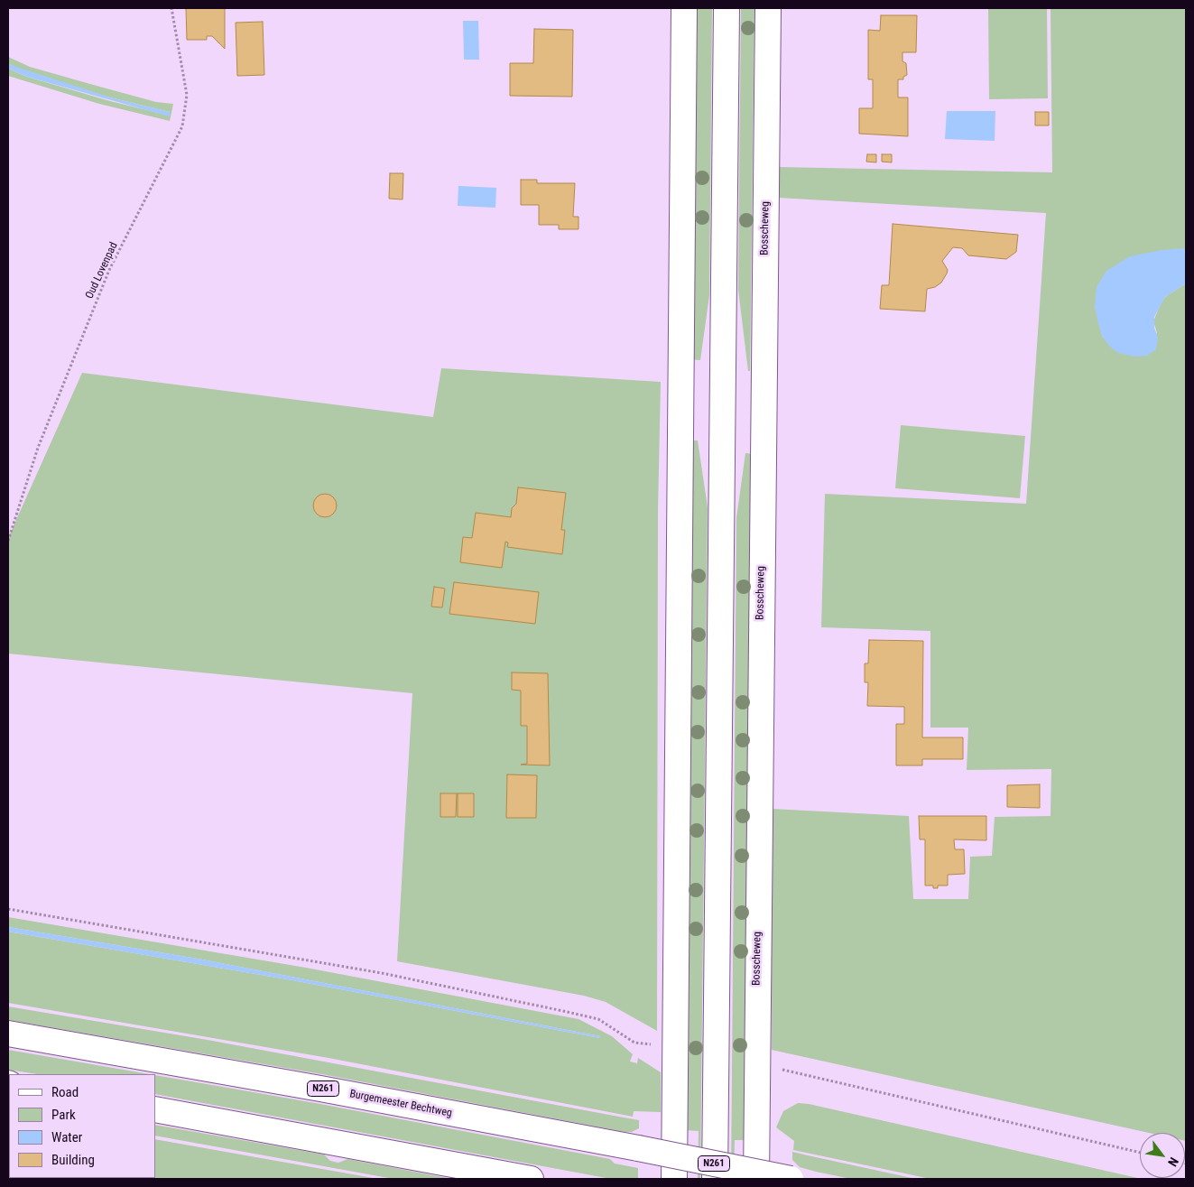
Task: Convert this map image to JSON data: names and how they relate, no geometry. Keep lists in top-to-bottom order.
{
  "streets": {
    "main road": ["Bosscheweg", "N261", "Burgemeester Bechtweg"],
    "path": ["Oud Lovenpad"]
  },
  "legend": [
    "Road",
    "Park",
    "Water",
    "Building"
  ],
  "north": "bottom right"
}
